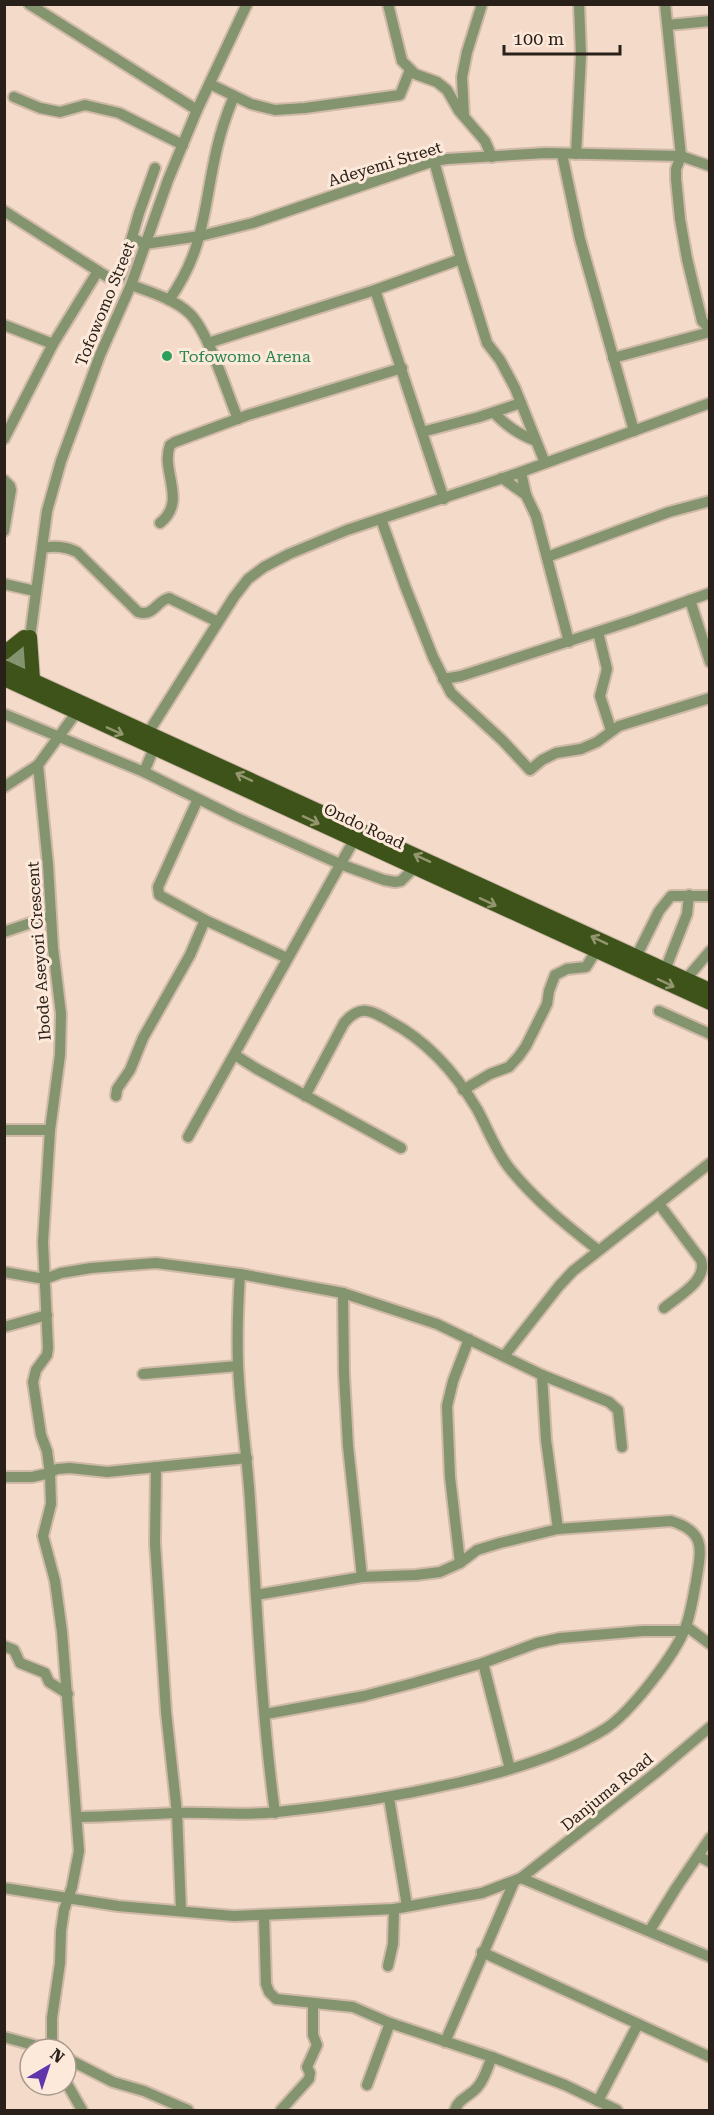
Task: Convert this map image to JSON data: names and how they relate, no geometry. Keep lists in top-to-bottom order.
{
  "streets": {
    "main road": ["Ondo Road"],
    "street": [
      "Adeyemi Street",
      "Tofowomo Street",
      "Ibode Aseyori Crescent",
      "Danjuma Road"
    ]
  },
  "crossings": [
    ["Adeyemi Street", "Tofowomo Street"],
    ["Tofowomo Street", "Ondo Road"]
  ],
  "places": ["Tofowomo Arena"],
  "scale_bar": "100 m",
  "north": "top right"
}
